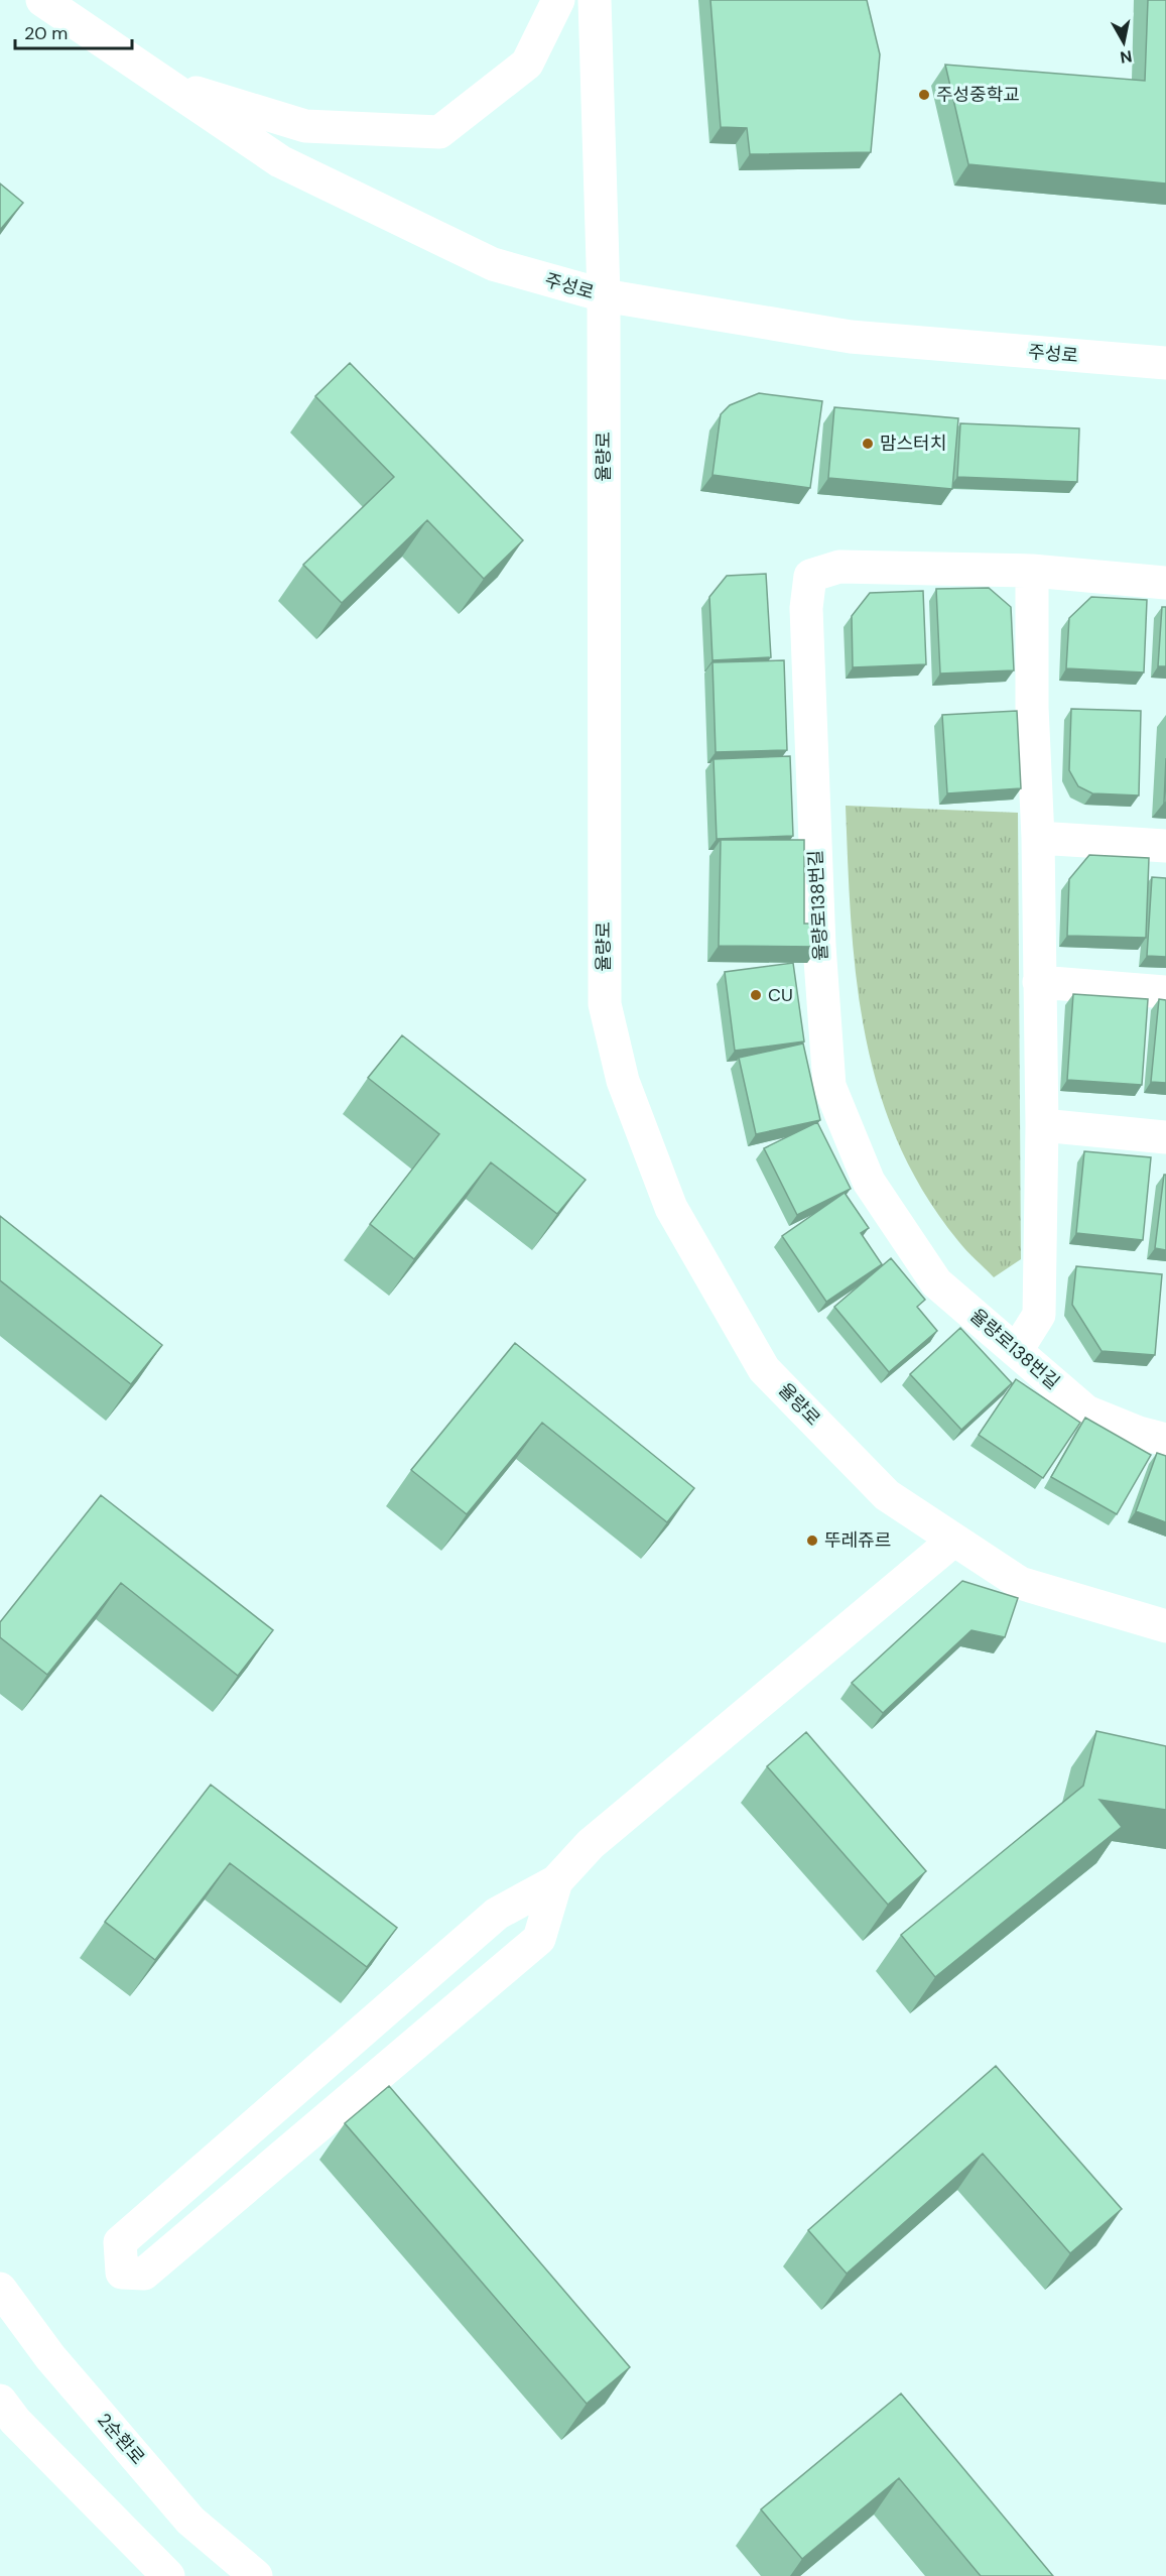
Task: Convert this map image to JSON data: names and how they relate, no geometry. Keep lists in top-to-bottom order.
{
  "streets": {
    "street": [
      "주성로",
      "율량로",
      "율량로138번길",
      "2순환로"
    ]
  },
  "crossings": [
    ["주성로", "율량로"]
  ],
  "places": [
    "주성중학교",
    "맘스터치",
    "CU",
    "뚜레쥬르"
  ],
  "scale_bar": "20 m",
  "north": "bottom"
}
